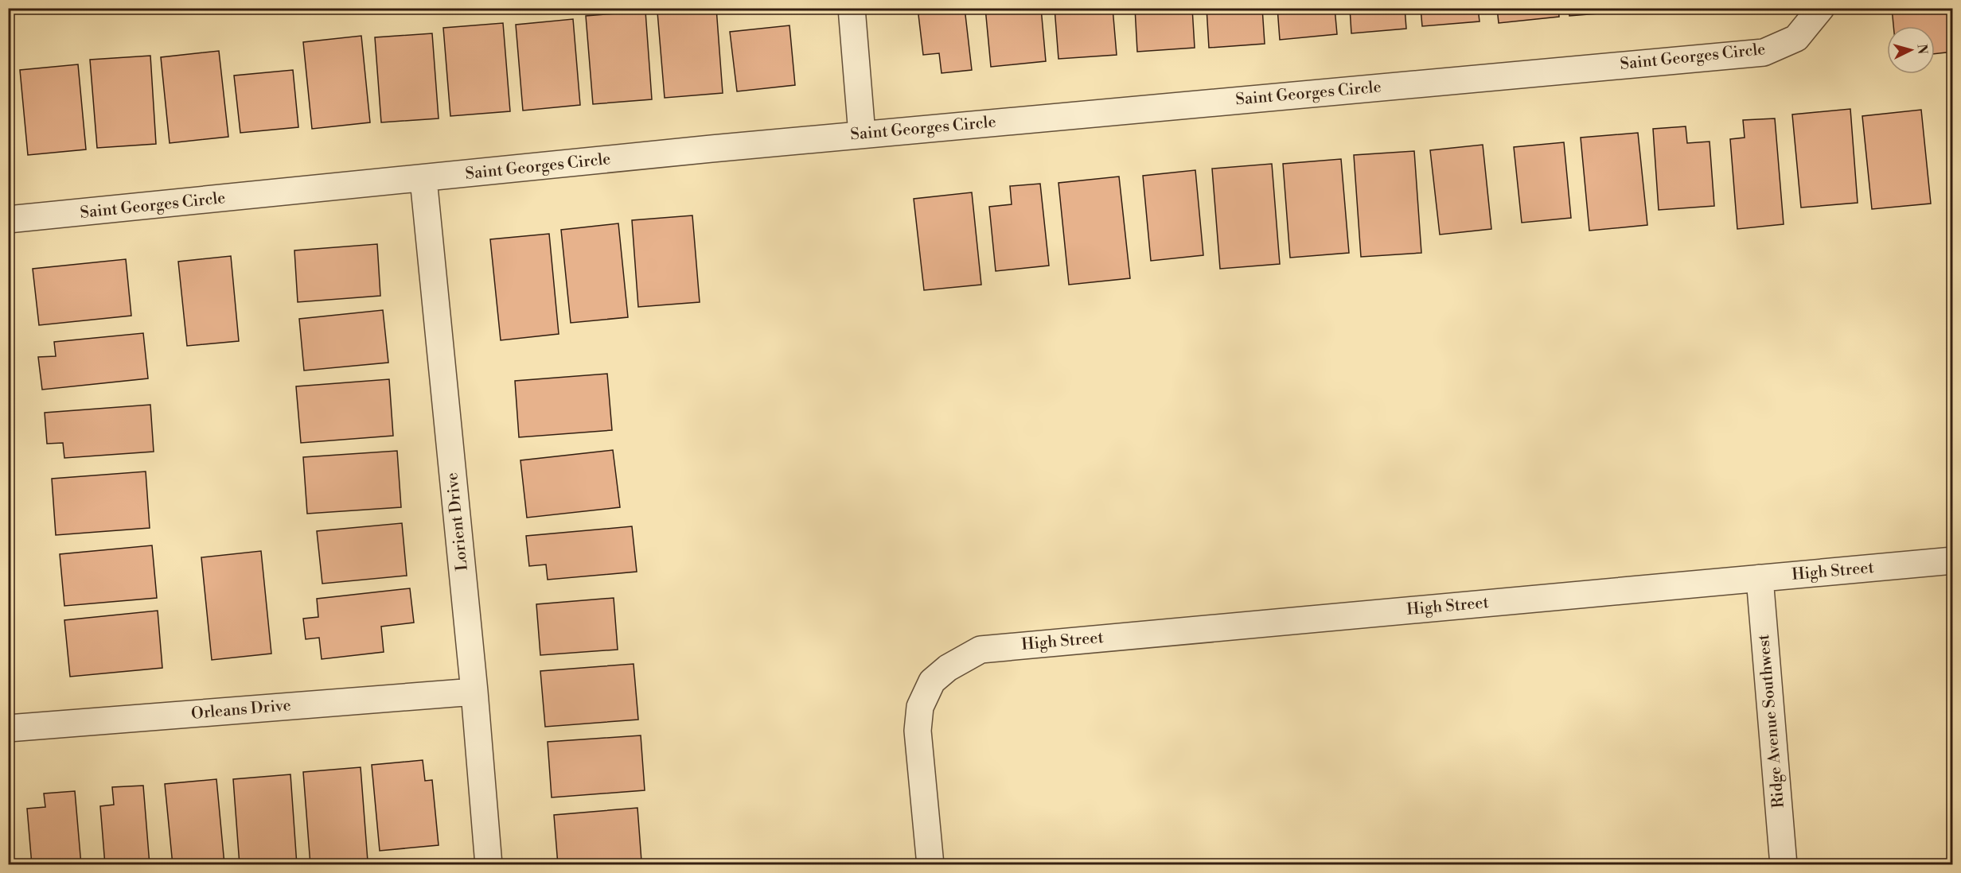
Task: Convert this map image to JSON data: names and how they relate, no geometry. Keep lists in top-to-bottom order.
{
  "streets": {
    "street": [
      "Saint Georges Circle",
      "Lorient Drive",
      "High Street",
      "Orleans Drive",
      "Ridge Avenue Southwest"
    ]
  },
  "crossings": [
    ["Saint Georges Circle", "Lorient Drive"],
    ["Lorient Drive", "Orleans Drive"],
    ["High Street", "Ridge Avenue Southwest"]
  ],
  "north": "right"
}
